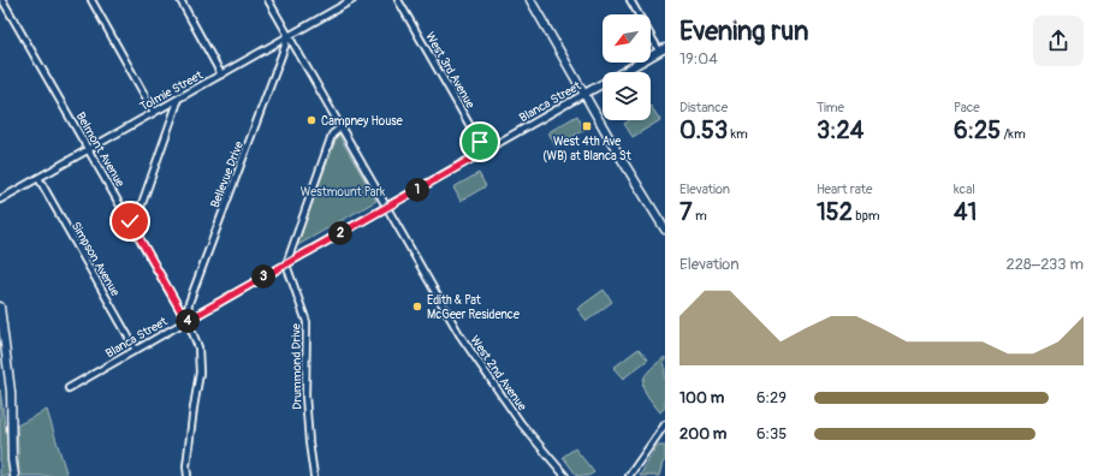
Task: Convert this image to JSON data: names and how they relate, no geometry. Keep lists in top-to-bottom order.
{
  "streets": {
    "main road": ["Blanca Street"],
    "street": [
      "West 3rd Avenue",
      "Tolmie Street",
      "Belmont Avenue",
      "Bellevue Drive",
      "Simpson Avenue",
      "Drummond Drive",
      "West 2nd Avenue"
    ]
  },
  "crossings": [
    ["West 3rd Avenue", "Blanca Street"],
    ["Tolmie Street", "Belmont Avenue"],
    ["Tolmie Street", "Bellevue Drive"],
    ["Tolmie Street", "Simpson Avenue"],
    ["Tolmie Street", "West 2nd Avenue"],
    ["Blanca Street", "Belmont Avenue"],
    ["Blanca Street", "Bellevue Drive"],
    ["Blanca Street", "Simpson Avenue"],
    ["Blanca Street", "Drummond Drive"],
    ["Blanca Street", "West 2nd Avenue"],
    ["Belmont Avenue", "Bellevue Drive"],
    ["Bellevue Drive", "West 2nd Avenue"]
  ],
  "parks": ["Westmount Park"],
  "places": {
    "other": ["Campney House", "Edith & Pat McGeer Residence"],
    "transit": ["West 4th Ave (WB) at Blanca St"]
  },
  "north": "bottom left",
  "page": {
    "heading": ["Evening run", "19:04"],
    "stats": [
      ["Distance", "0.53 km"],
      ["Time", "3:24"],
      ["Pace", "6:25 /km"],
      ["Elevation", "7 m"],
      ["Heart rate", "152 bpm"],
      ["kcal", "41"]
    ],
    "pins": [
      "1",
      "2",
      "3",
      "4"
    ],
    "chart": ["Elevation", "228–233 m"],
    "list": [
      {
        "name": "100 m",
        "note": "6:29"
      },
      {
        "name": "200 m",
        "note": "6:35"
      }
    ]
  }
}
